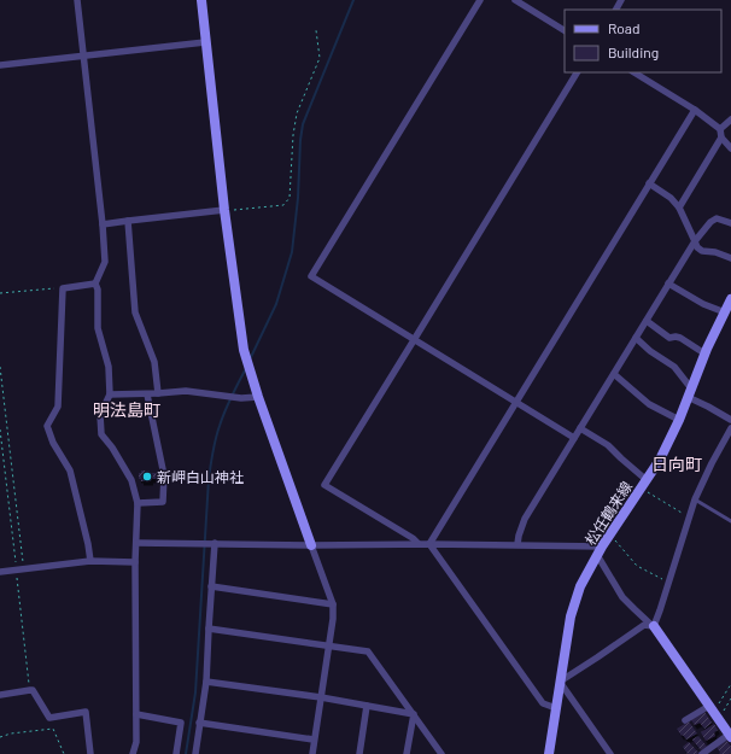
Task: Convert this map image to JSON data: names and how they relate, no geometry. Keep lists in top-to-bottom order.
{
  "streets": {
    "street": ["松任鶴来線"]
  },
  "districts": ["明法島町", "日向町"],
  "places": ["新岬白山神社"],
  "legend": ["Road", "Building"]
}
